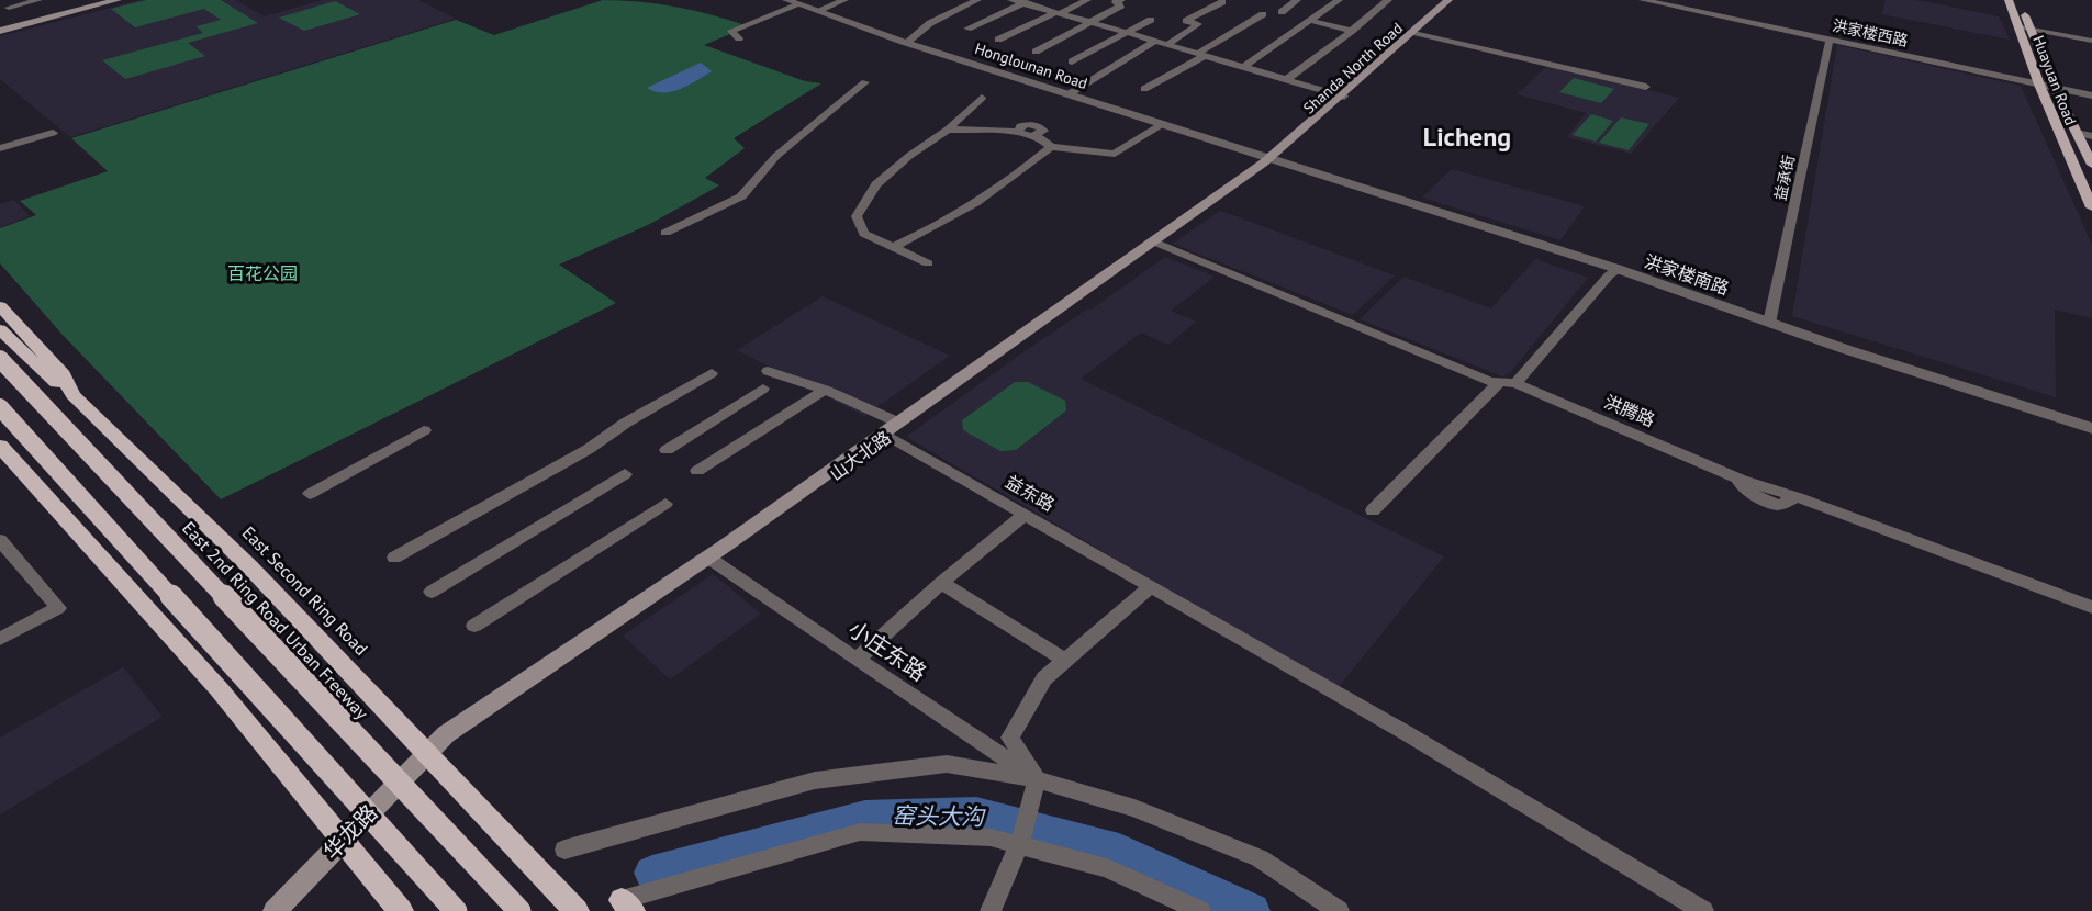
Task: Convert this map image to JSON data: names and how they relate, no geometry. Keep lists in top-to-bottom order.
{
  "streets": {
    "highway": ["East Second Ring Road", "East 2nd Ring Road Urban Freeway"],
    "main road": [
      "Shanda North Road",
      "Huayuan Road",
      "山大北路",
      "华龙路"
    ],
    "street": [
      "洪家楼西路",
      "Honglounan Road",
      "益承街",
      "洪家楼南路",
      "洪腾路",
      "益东路",
      "小庄东路"
    ]
  },
  "crossings": [
    ["洪家楼西路", "Huayuan Road"],
    ["洪家楼西路", "益承街"],
    ["Honglounan Road", "Shanda North Road"],
    ["Honglounan Road", "洪家楼南路"],
    ["Honglounan Road", "山大北路"],
    ["Shanda North Road", "洪家楼南路"],
    ["Shanda North Road", "山大北路"],
    ["益承街", "洪家楼南路"],
    ["洪家楼南路", "山大北路"],
    ["洪腾路", "山大北路"],
    ["山大北路", "益东路"],
    ["山大北路", "East Second Ring Road"],
    ["山大北路", "小庄东路"],
    ["山大北路", "华龙路"],
    ["East Second Ring Road", "华龙路"]
  ],
  "districts": ["Licheng"],
  "water": ["窑头大沟"],
  "parks": ["百花公园"]
}
